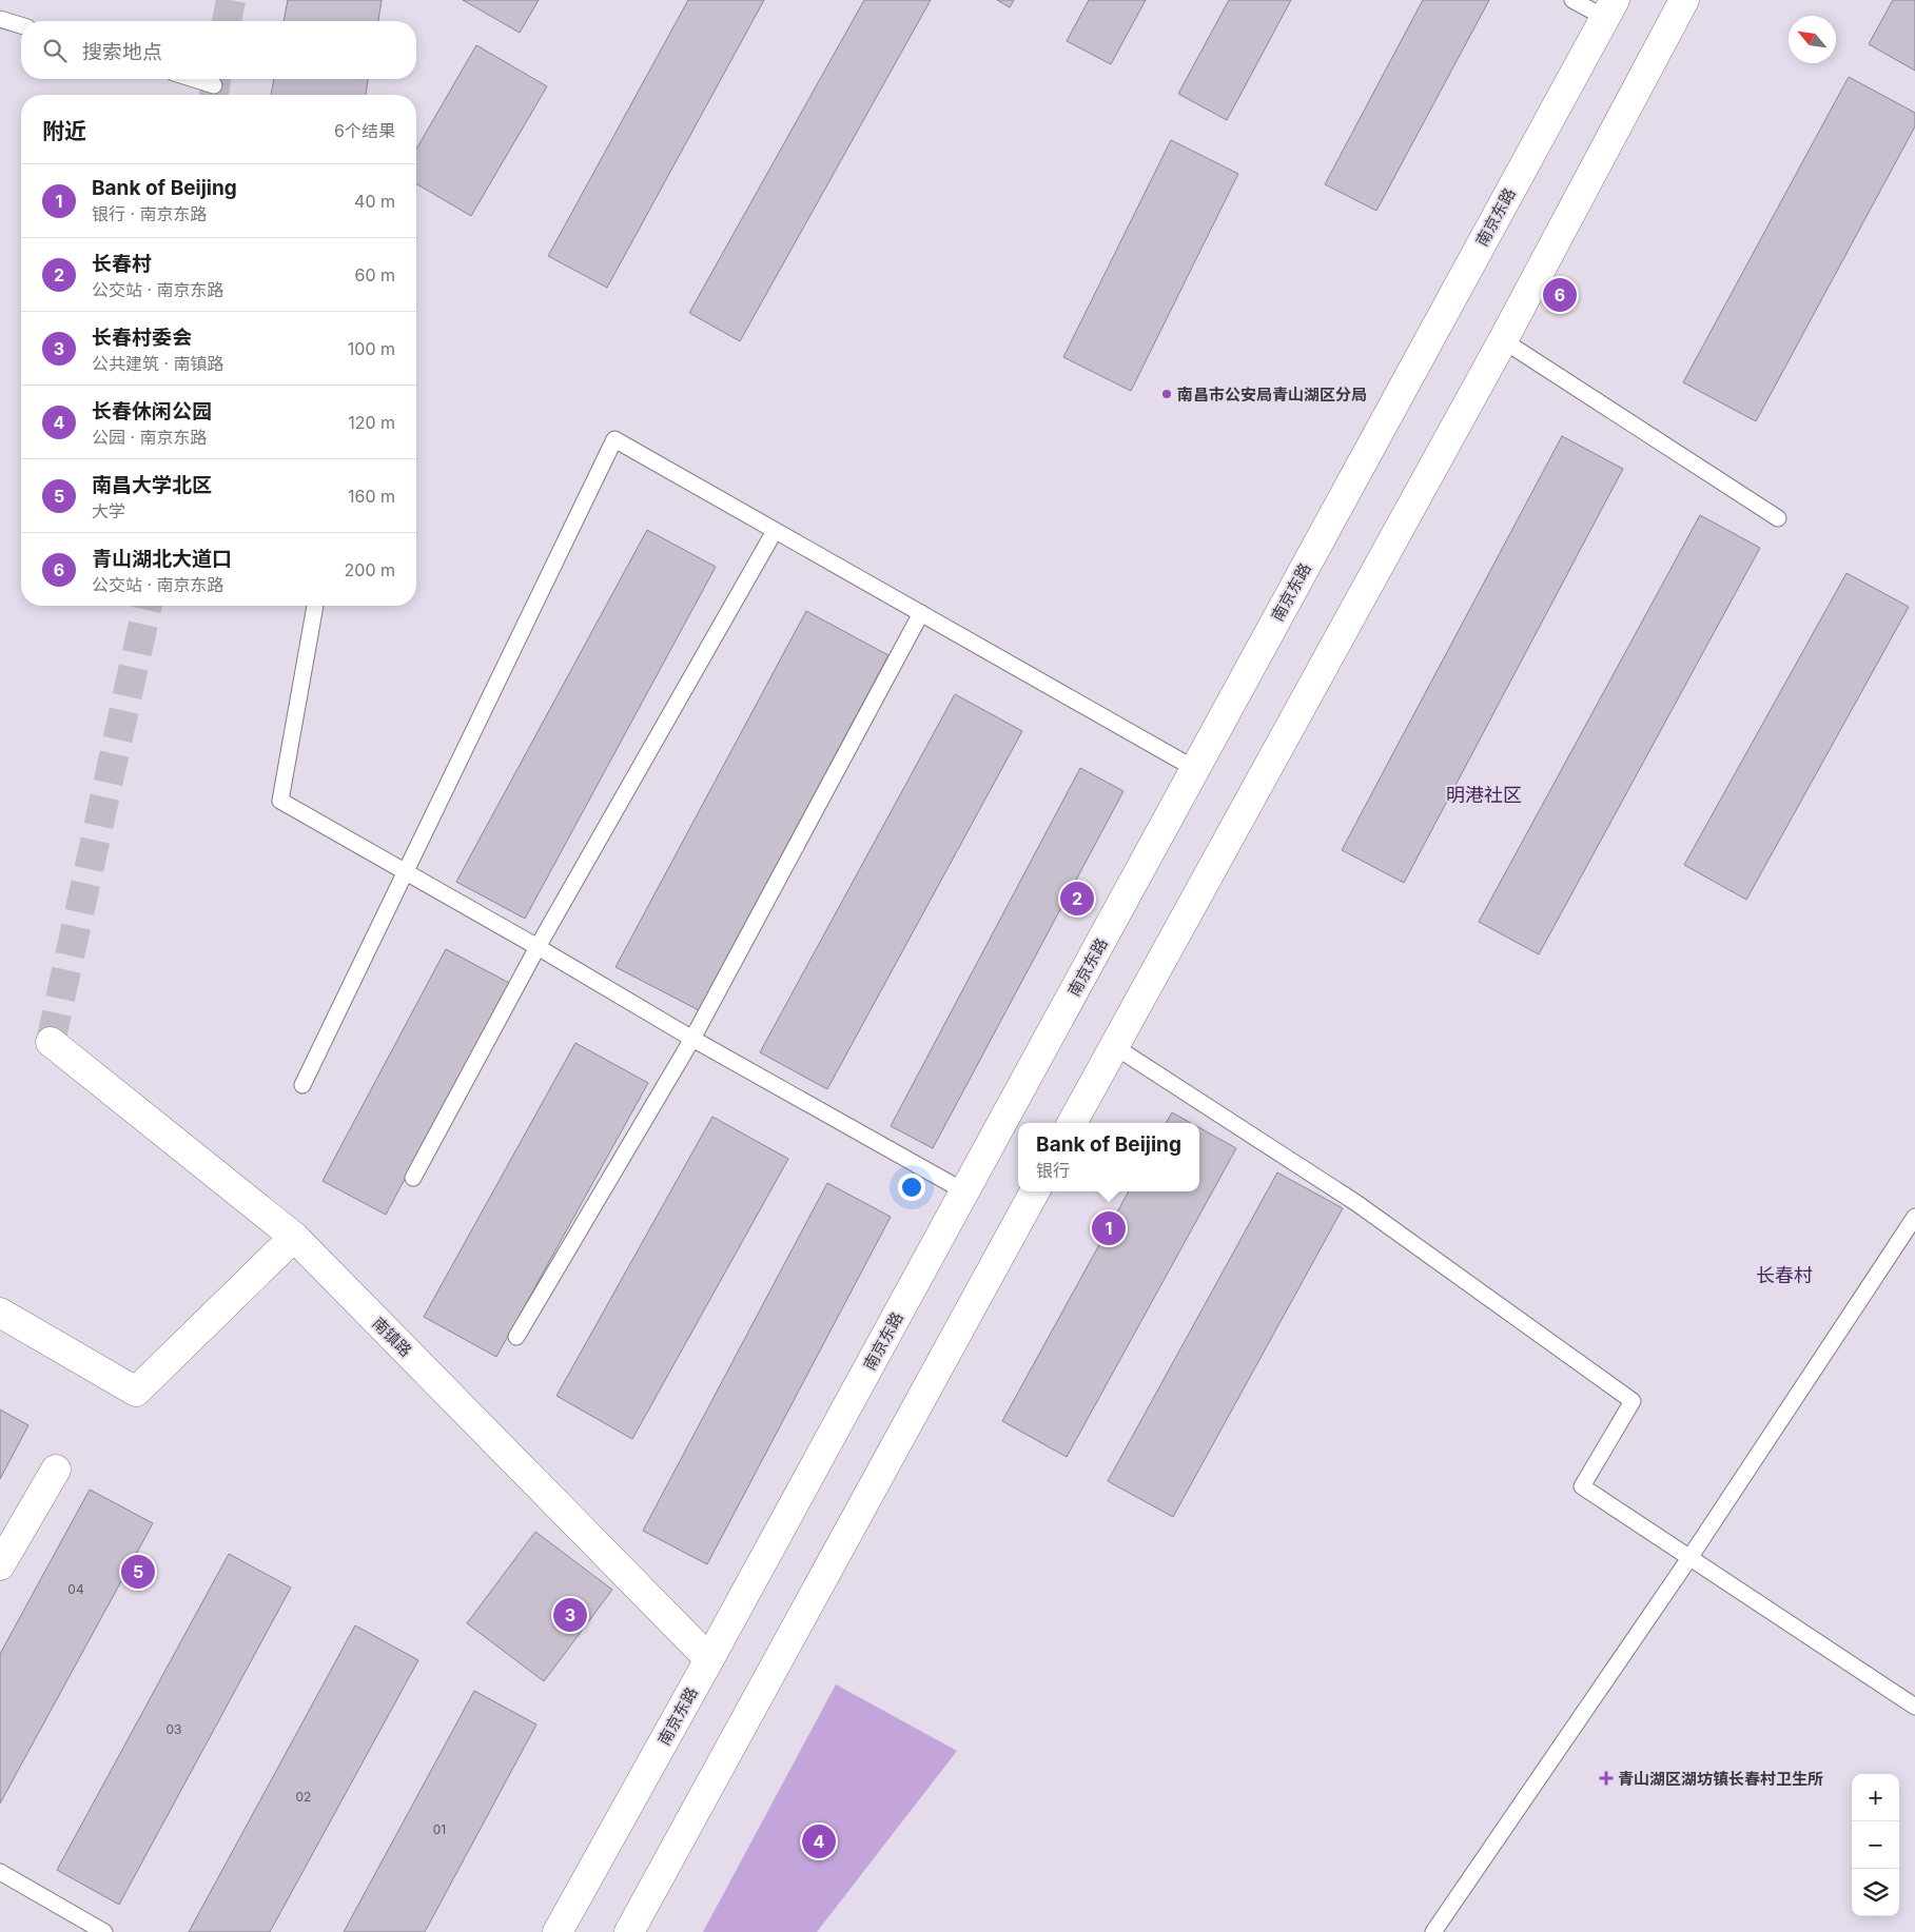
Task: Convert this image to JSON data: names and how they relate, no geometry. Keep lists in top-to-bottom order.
{
  "streets": {
    "main road": ["南京东路", "南镇路"]
  },
  "crossings": [
    ["南京东路", "南镇路"]
  ],
  "districts": ["明港社区", "长春村"],
  "places": {
    "other": ["南昌市公安局青山湖区分局"],
    "health": ["青山湖区湖坊镇长春村卫生所"]
  },
  "house_numbers": [
    "04",
    "03",
    "02",
    "01"
  ],
  "north": "top left",
  "page": {
    "search": "搜索地点",
    "heading": ["附近", "6个结果"],
    "list": [
      {
        "mark": "1",
        "name": "Bank of Beijing",
        "note": "银行 · 南京东路",
        "value": "40 m"
      },
      {
        "mark": "2",
        "name": "长春村",
        "note": "公交站 · 南京东路",
        "value": "60 m"
      },
      {
        "mark": "3",
        "name": "长春村委会",
        "note": "公共建筑 · 南镇路",
        "value": "100 m"
      },
      {
        "mark": "4",
        "name": "长春休闲公园",
        "note": "公园 · 南京东路",
        "value": "120 m"
      },
      {
        "mark": "5",
        "name": "南昌大学北区",
        "note": "大学",
        "value": "160 m"
      },
      {
        "mark": "6",
        "name": "青山湖北大道口",
        "note": "公交站 · 南京东路",
        "value": "200 m"
      }
    ],
    "pins": [
      "6",
      "2",
      "1",
      "5",
      "3",
      "4"
    ],
    "popup": ["Bank of Beijing", "银行"],
    "map_buttons": ["+", "−"]
  }
}
